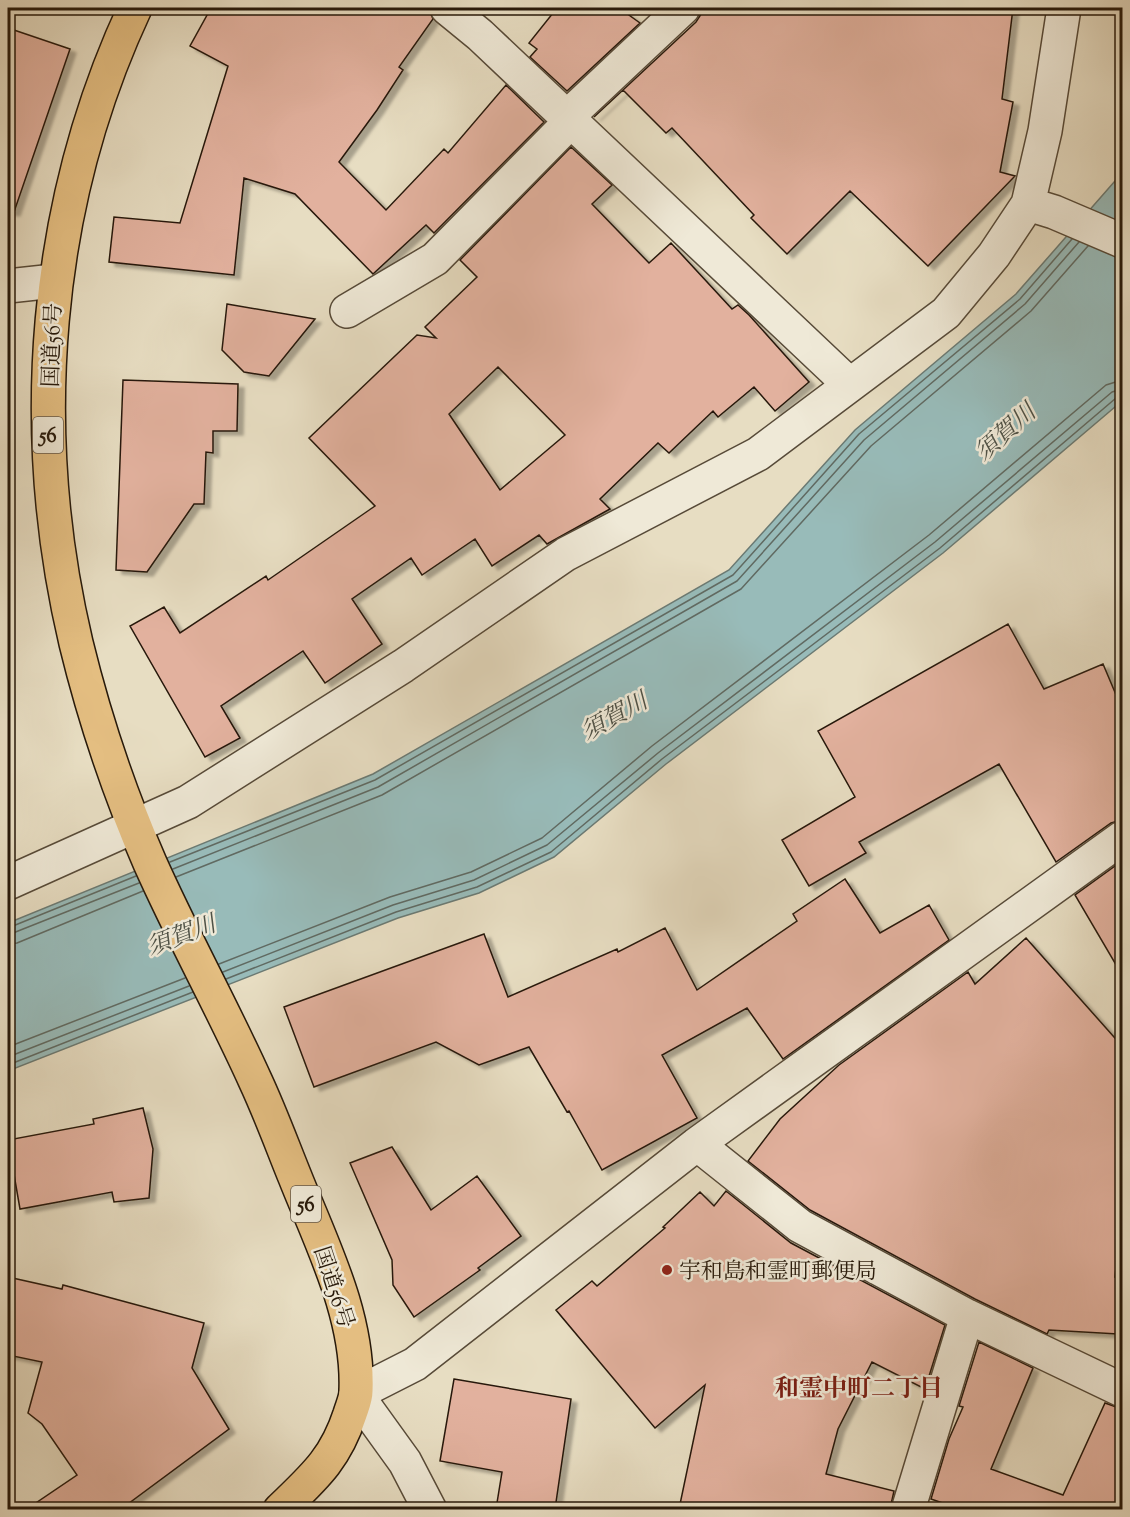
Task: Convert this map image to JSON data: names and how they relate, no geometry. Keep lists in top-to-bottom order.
{
  "streets": {
    "highway": ["国道56号", "56"]
  },
  "districts": ["和霊中町二丁目"],
  "water": ["須賀川"],
  "places": ["宇和島和霊町郵便局"]
}
